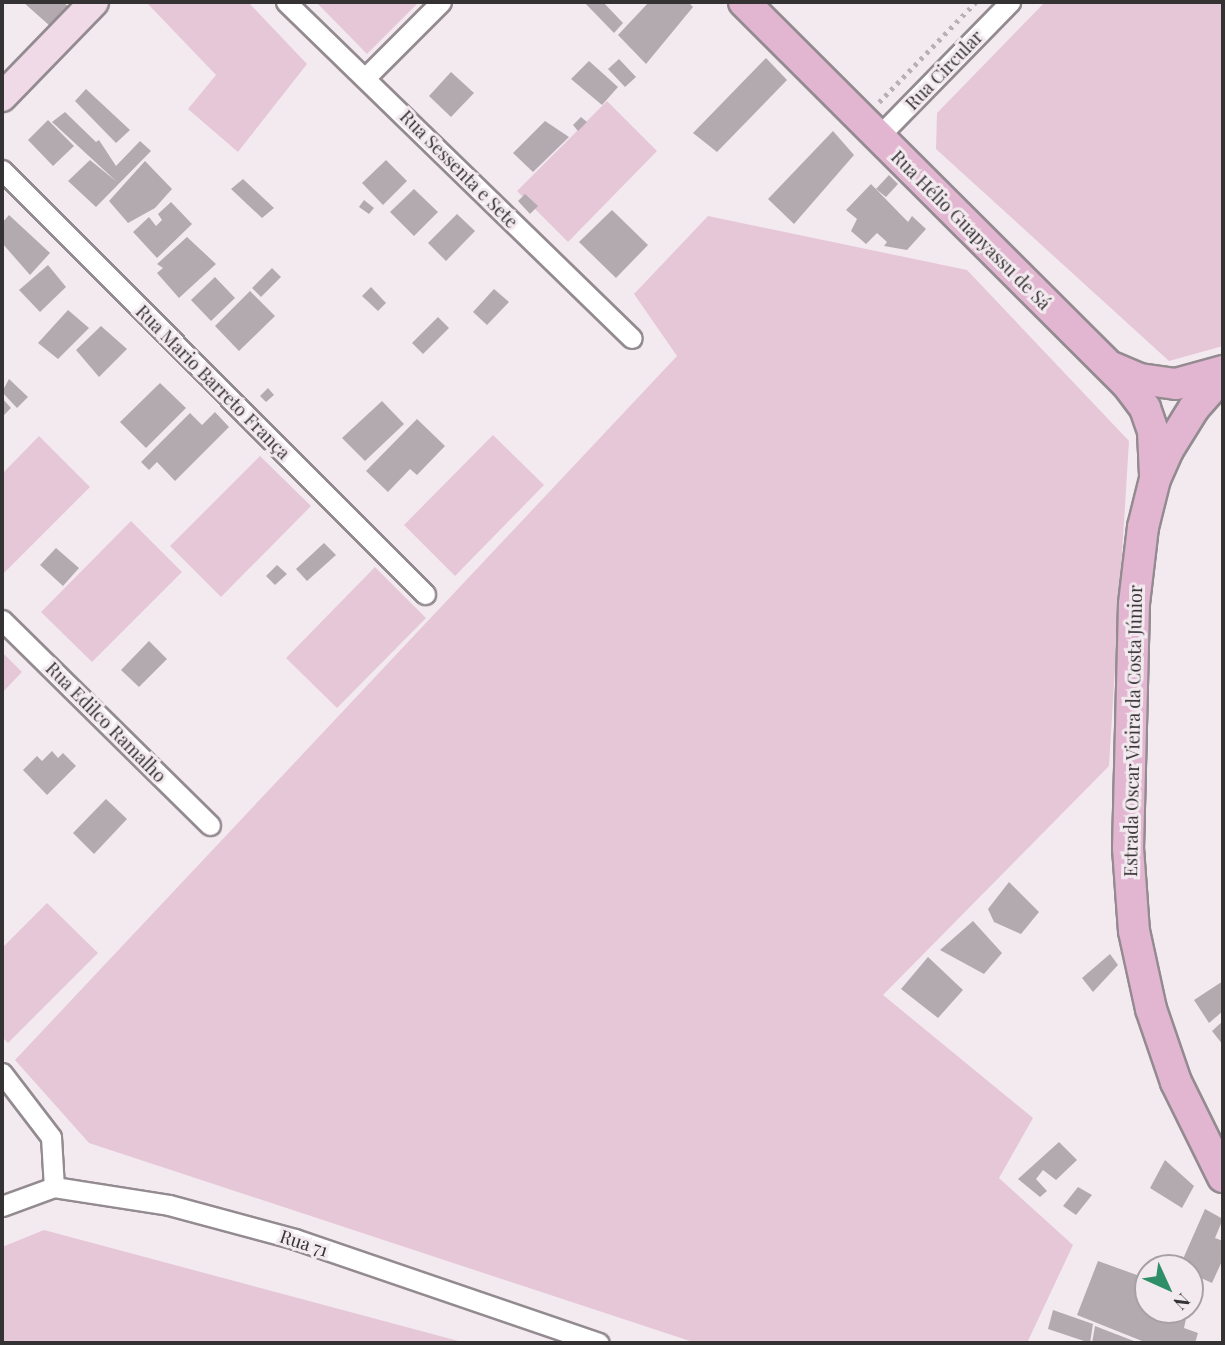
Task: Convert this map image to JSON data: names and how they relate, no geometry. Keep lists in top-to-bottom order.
{
  "streets": {
    "main road": ["Rua Hélio Guapyassu de Sá", "Estrada Oscar Vieira da Costa Júnior"],
    "street": [
      "Rua Circular",
      "Rua Sessenta e Sete",
      "Rua Mario Barreto França",
      "Rua Edilco Ramalho",
      "Rua 71"
    ]
  },
  "crossings": [
    ["Rua Circular", "Rua Hélio Guapyassu de Sá"],
    ["Rua Hélio Guapyassu de Sá", "Estrada Oscar Vieira da Costa Júnior"]
  ],
  "north": "bottom right"
}
